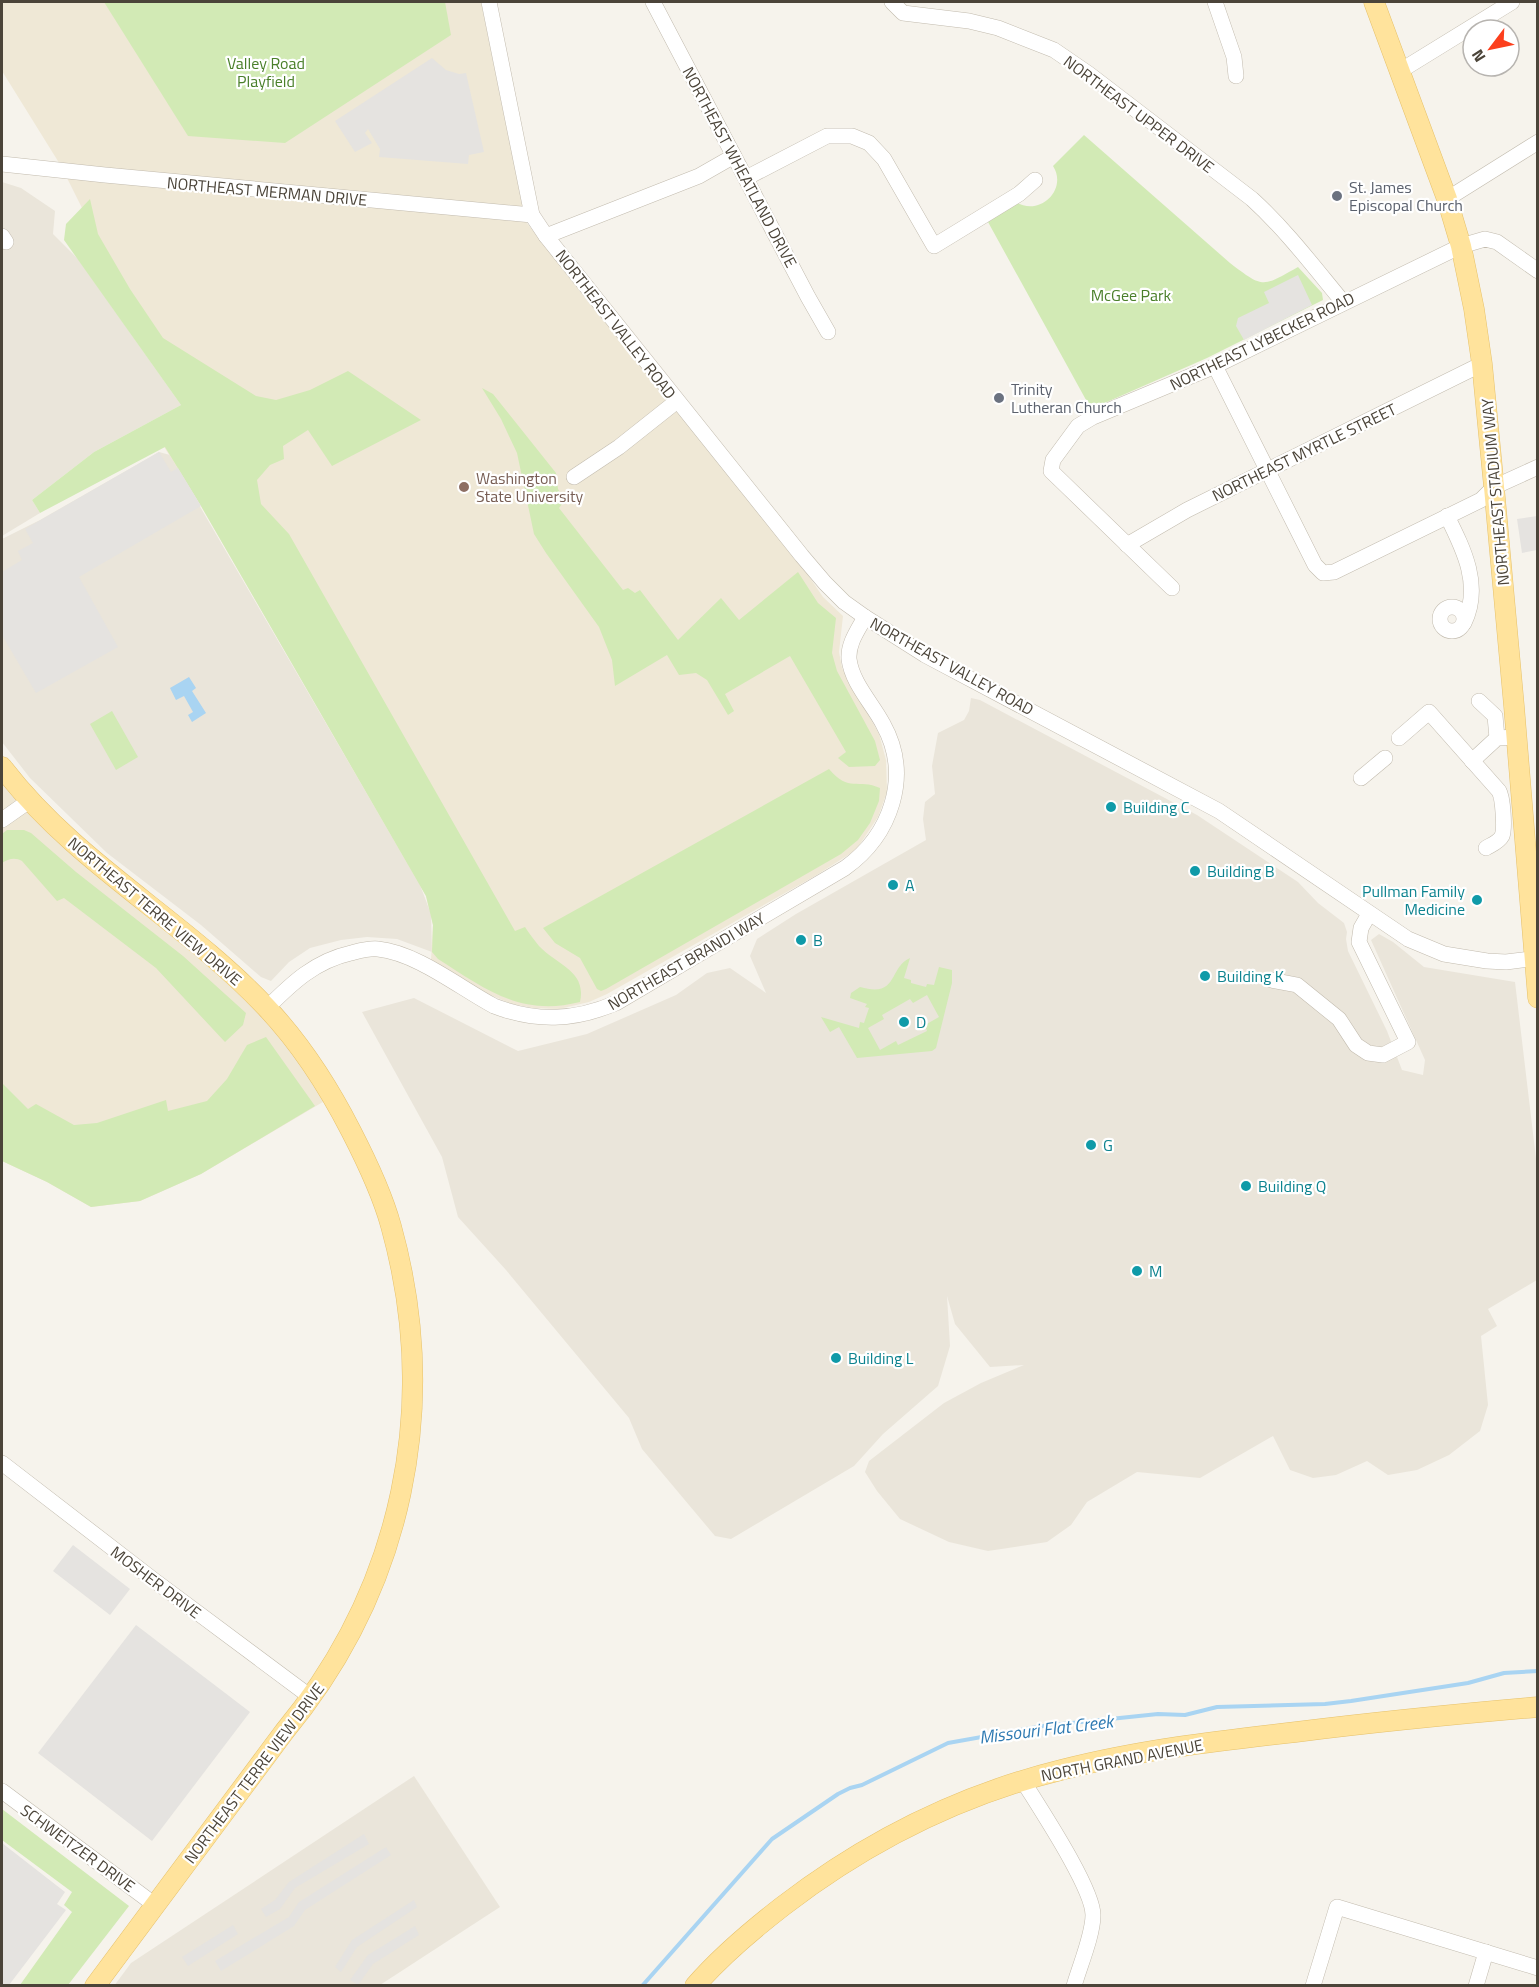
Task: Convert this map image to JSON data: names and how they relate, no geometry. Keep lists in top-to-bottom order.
{
  "streets": {
    "main road": ["NORTHEAST STADIUM WAY", "NORTHEAST TERRE VIEW DRIVE", "NORTH GRAND AVENUE"],
    "street": [
      "NORTHEAST UPPER DRIVE",
      "NORTHEAST WHEATLAND DRIVE",
      "NORTHEAST MERMAN DRIVE",
      "NORTHEAST VALLEY ROAD",
      "NORTHEAST LYBECKER ROAD",
      "NORTHEAST MYRTLE STREET",
      "NORTHEAST BRANDI WAY",
      "MOSHER DRIVE",
      "SCHWEITZER DRIVE"
    ]
  },
  "crossings": [
    ["NORTHEAST UPPER DRIVE", "NORTHEAST LYBECKER ROAD"],
    ["NORTHEAST MERMAN DRIVE", "NORTHEAST VALLEY ROAD"],
    ["NORTHEAST VALLEY ROAD", "NORTHEAST STADIUM WAY"],
    ["NORTHEAST VALLEY ROAD", "NORTHEAST BRANDI WAY"],
    ["NORTHEAST LYBECKER ROAD", "NORTHEAST MYRTLE STREET"],
    ["NORTHEAST LYBECKER ROAD", "NORTHEAST STADIUM WAY"],
    ["NORTHEAST MYRTLE STREET", "NORTHEAST STADIUM WAY"],
    ["NORTHEAST TERRE VIEW DRIVE", "NORTHEAST BRANDI WAY"],
    ["NORTHEAST TERRE VIEW DRIVE", "MOSHER DRIVE"],
    ["NORTHEAST TERRE VIEW DRIVE", "SCHWEITZER DRIVE"]
  ],
  "water": ["Missouri Flat Creek"],
  "parks": ["Valley Road Playfield", "McGee Park"],
  "places": [
    "St. James Episcopal Church",
    "Trinity Lutheran Church",
    "Washington State University",
    "Building C",
    "Building B",
    "A",
    "Pullman Family Medicine",
    "B",
    "Building K",
    "D",
    "G",
    "Building Q",
    "M",
    "Building L"
  ],
  "north": "bottom left"
}
